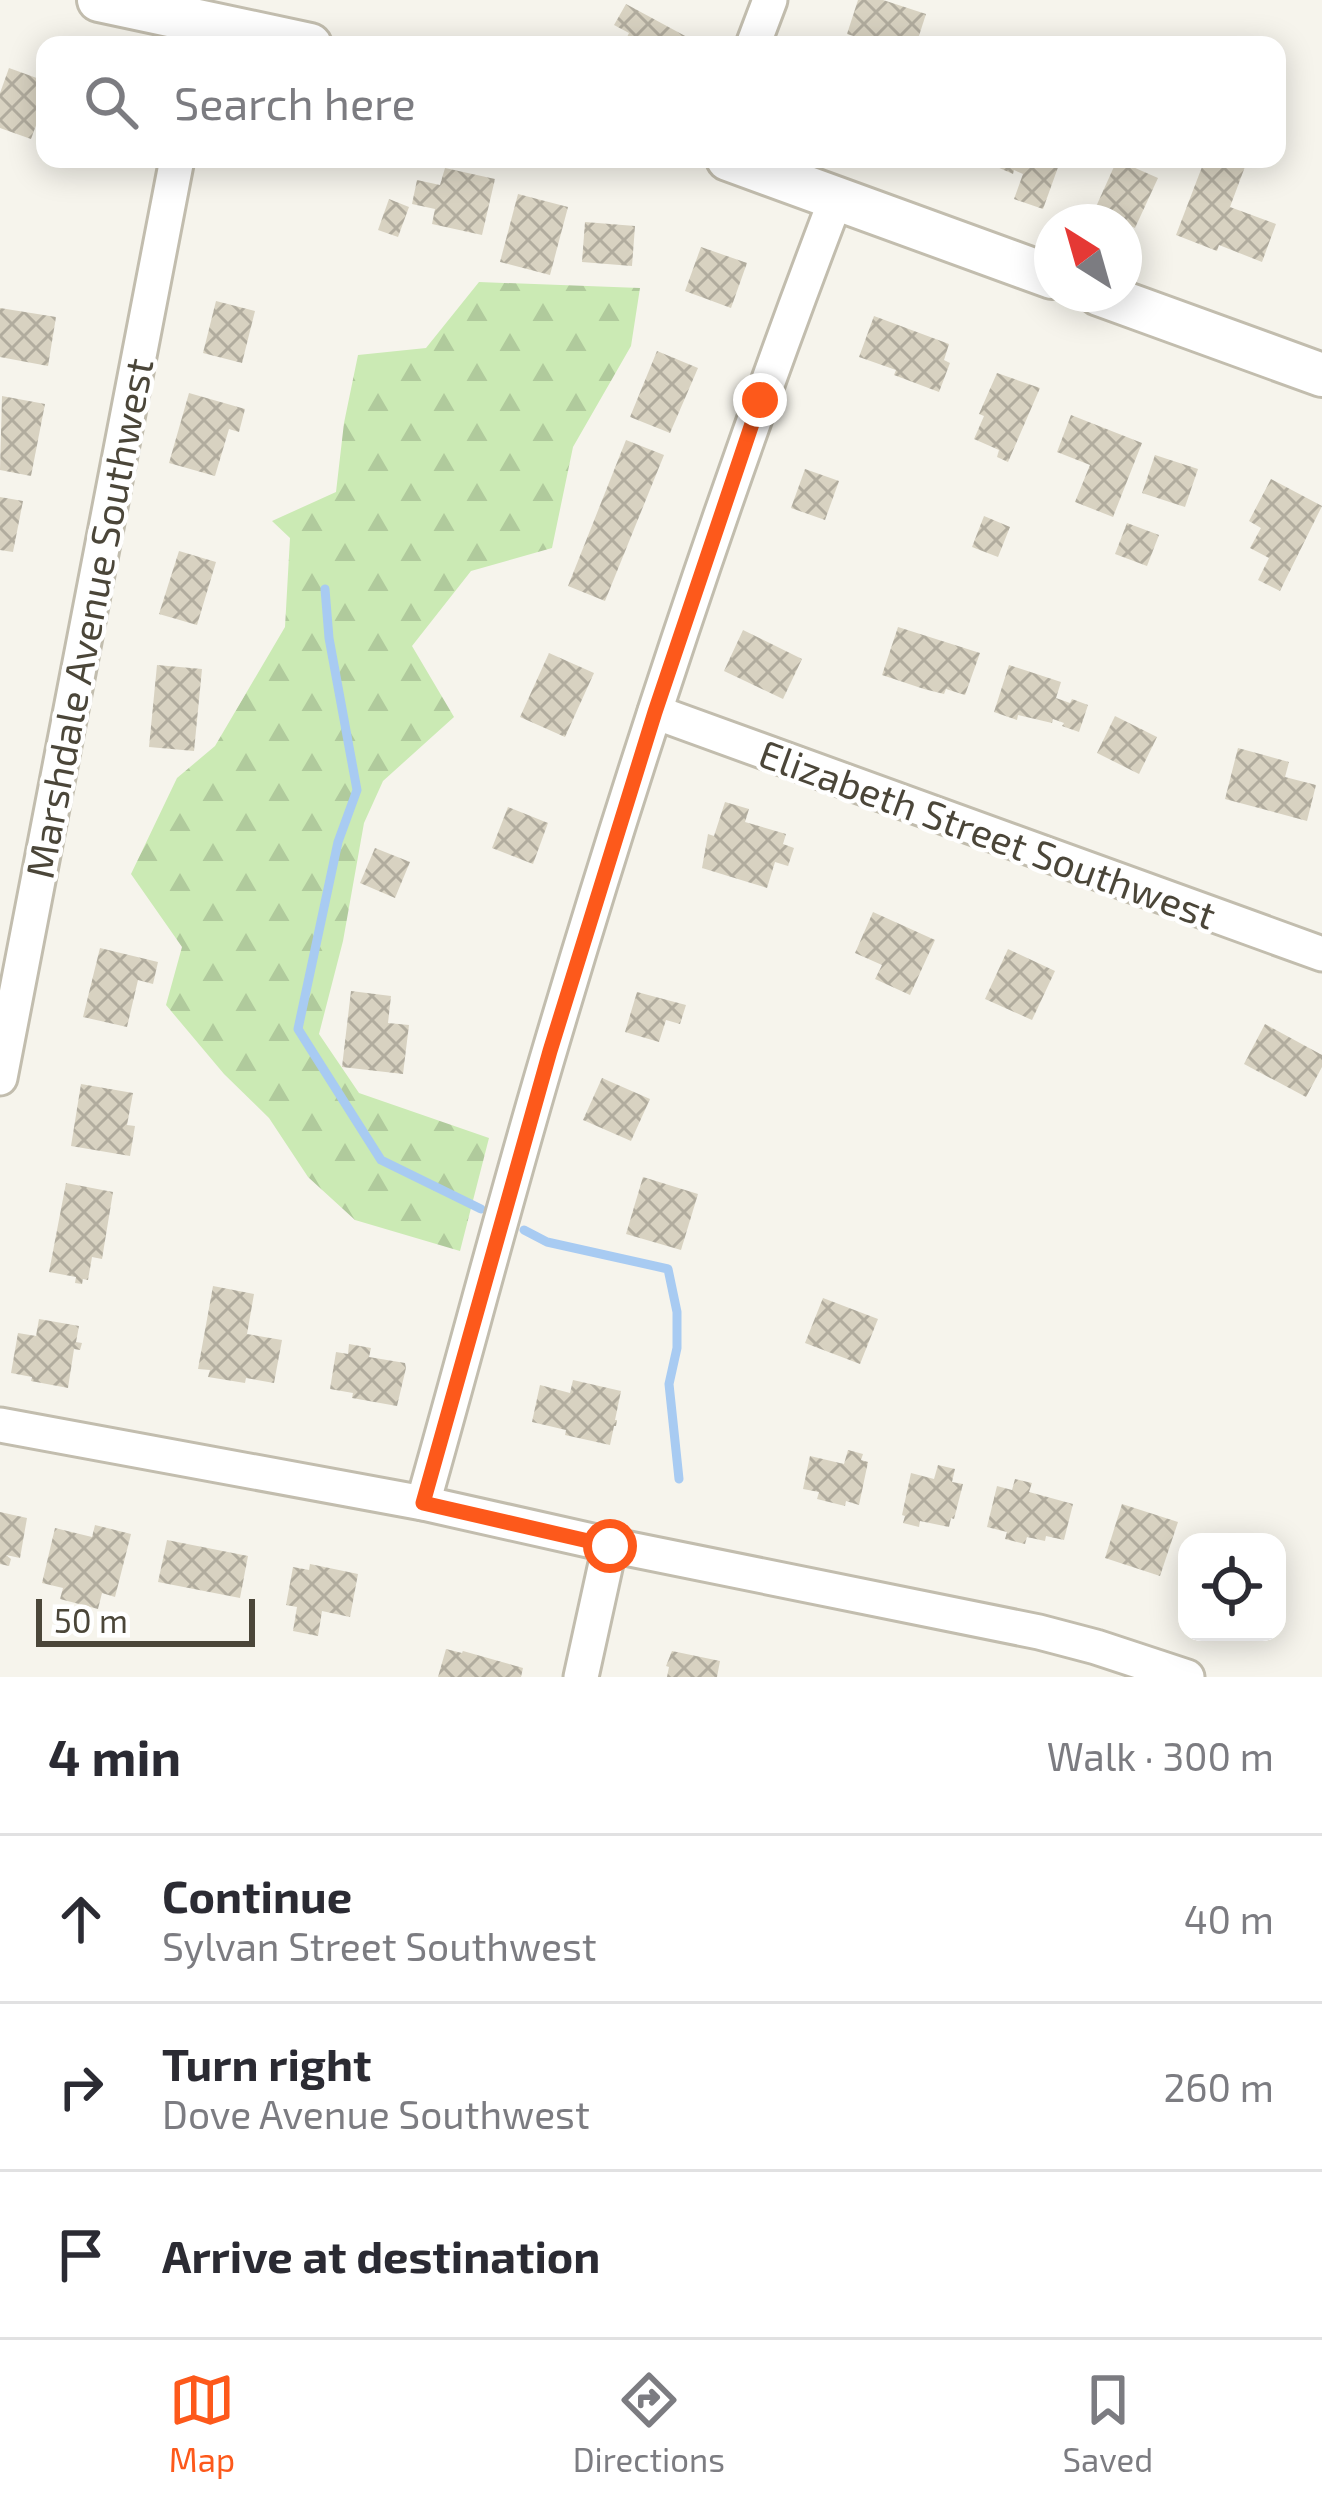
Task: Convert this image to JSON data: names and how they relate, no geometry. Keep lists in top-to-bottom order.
{
  "streets": {
    "street": ["Marshdale Avenue Southwest", "Elizabeth Street Southwest"]
  },
  "scale_bar": "50 m",
  "north": "top left",
  "page": {
    "search": "Search here",
    "scale": "50 m",
    "heading": ["4 min", "Walk · 300 m"],
    "list": [
      ["Continue", "Sylvan Street Southwest", "40 m"],
      ["Turn right", "Dove Avenue Southwest", "260 m"],
      "Arrive at destination"
    ],
    "nav": ["Map", "Directions", "Saved"]
  }
}
